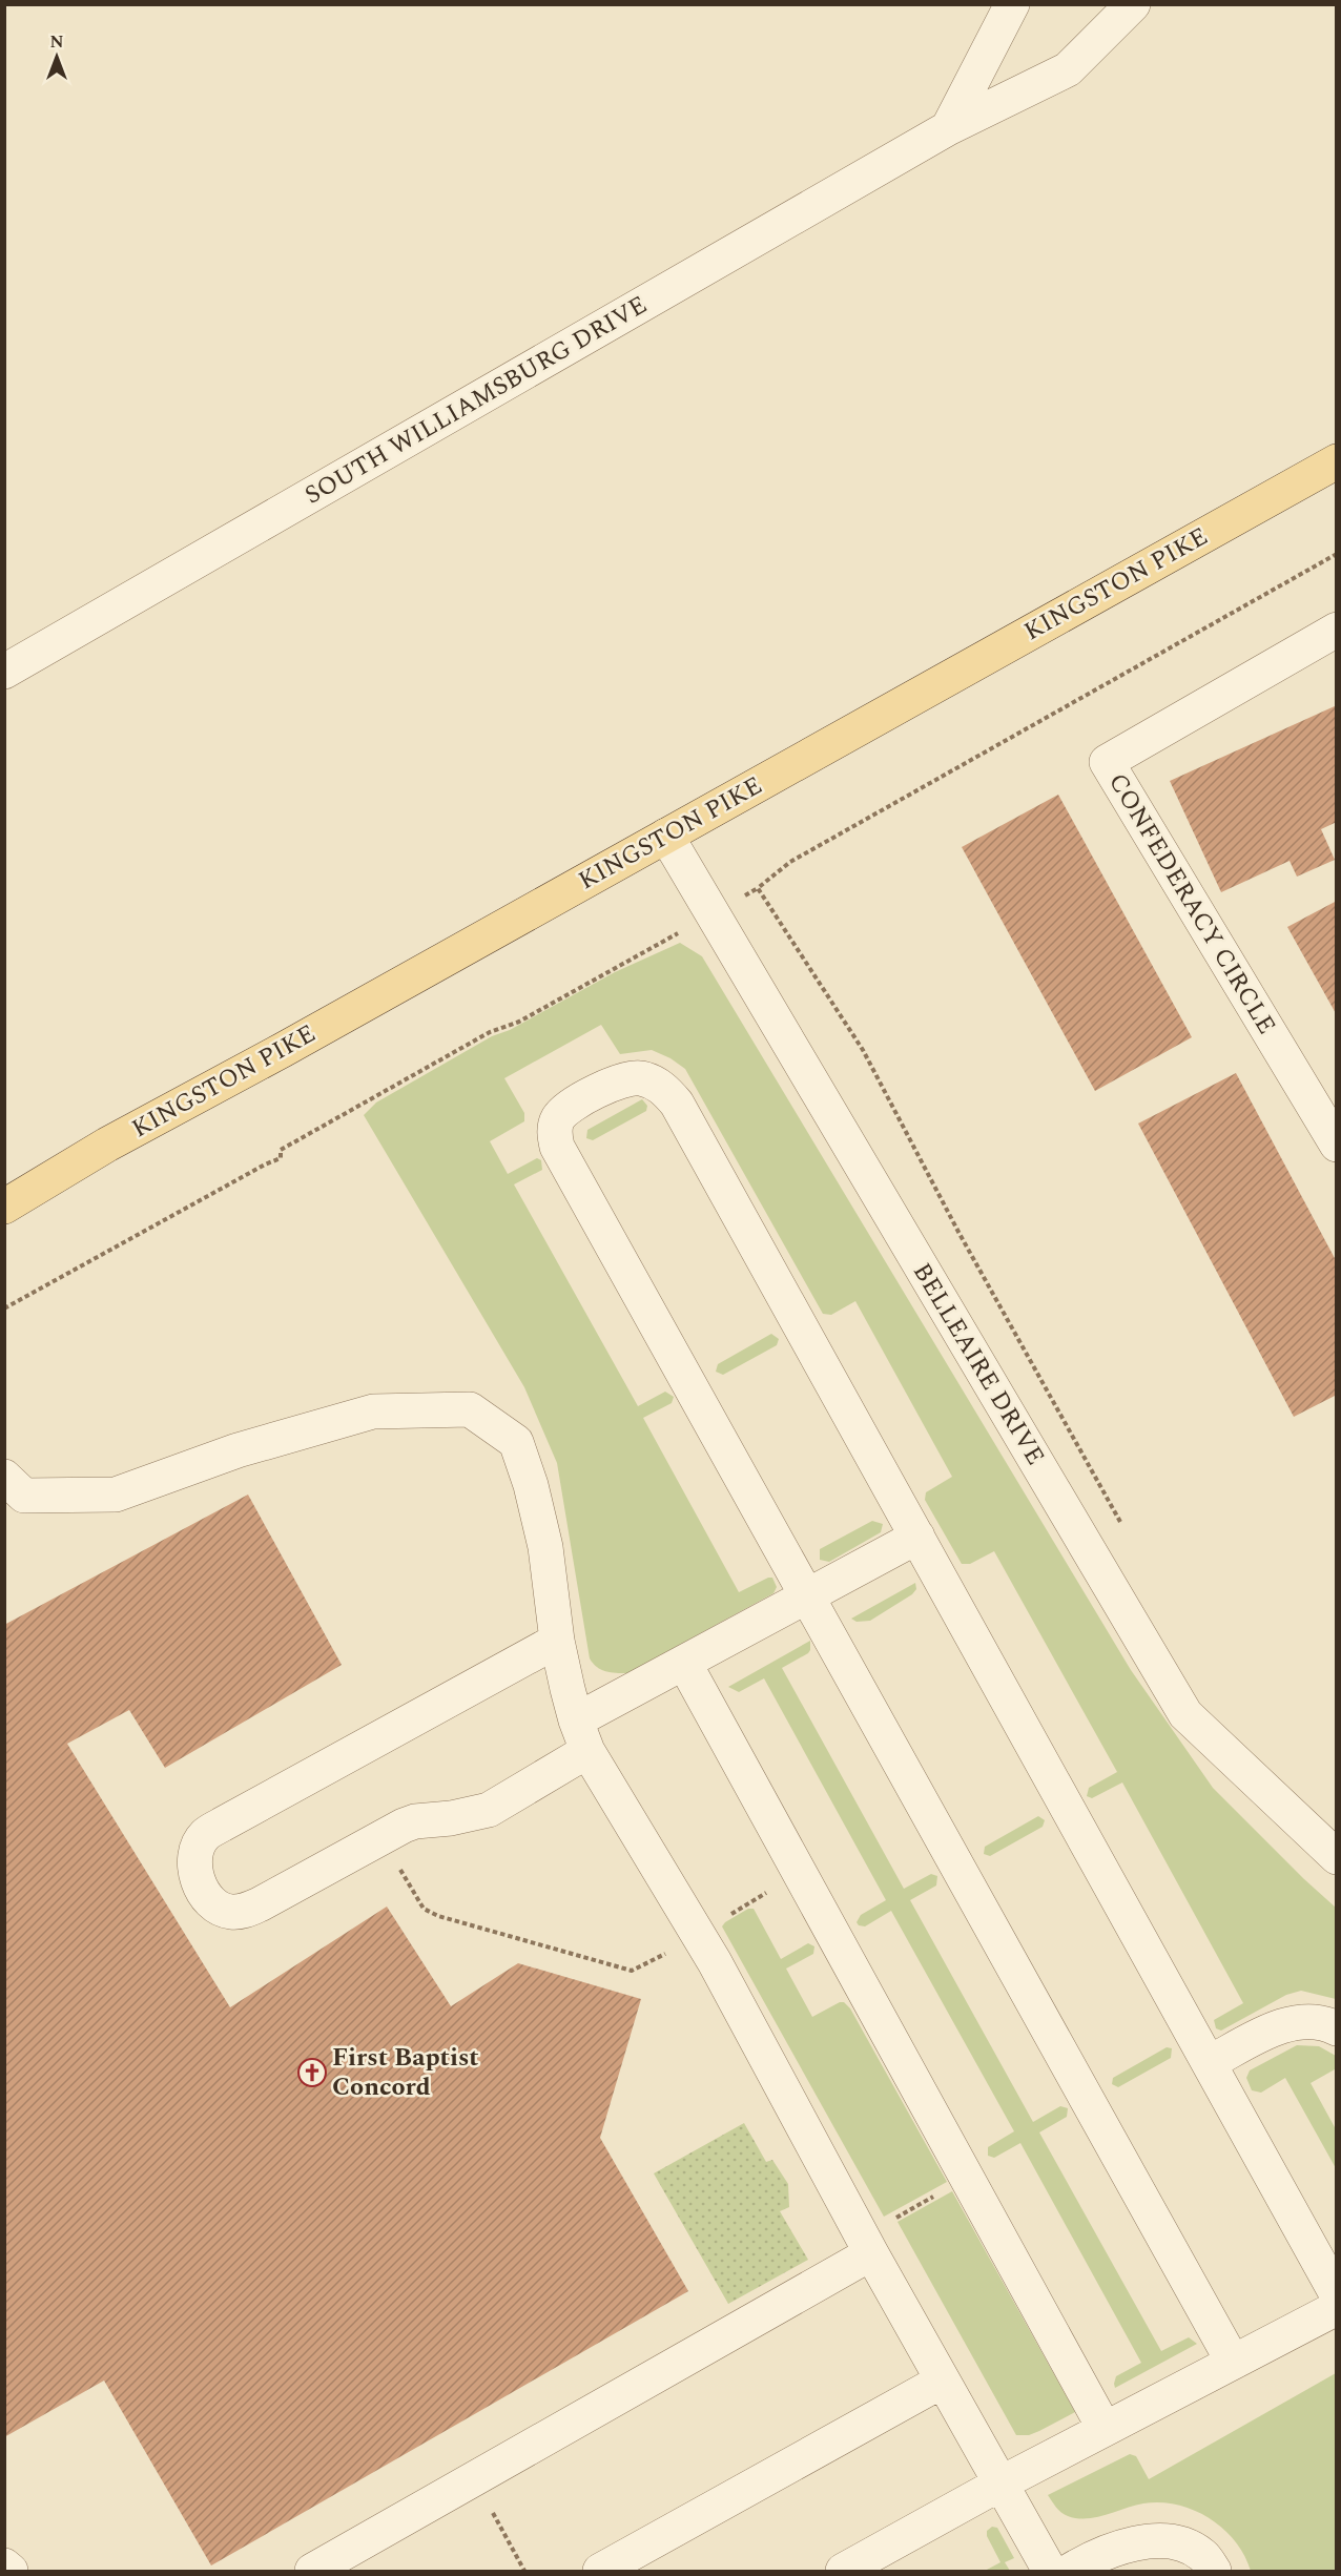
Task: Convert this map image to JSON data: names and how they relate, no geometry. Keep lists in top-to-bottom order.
{
  "streets": {
    "main road": ["KINGSTON PIKE"],
    "street": ["SOUTH WILLIAMSBURG DRIVE", "CONFEDERACY CIRCLE", "BELLEAIRE DRIVE"]
  },
  "crossings": [
    ["KINGSTON PIKE", "BELLEAIRE DRIVE"]
  ],
  "places": {
    "church": ["First Baptist Concord"]
  },
  "north": "top"
}
